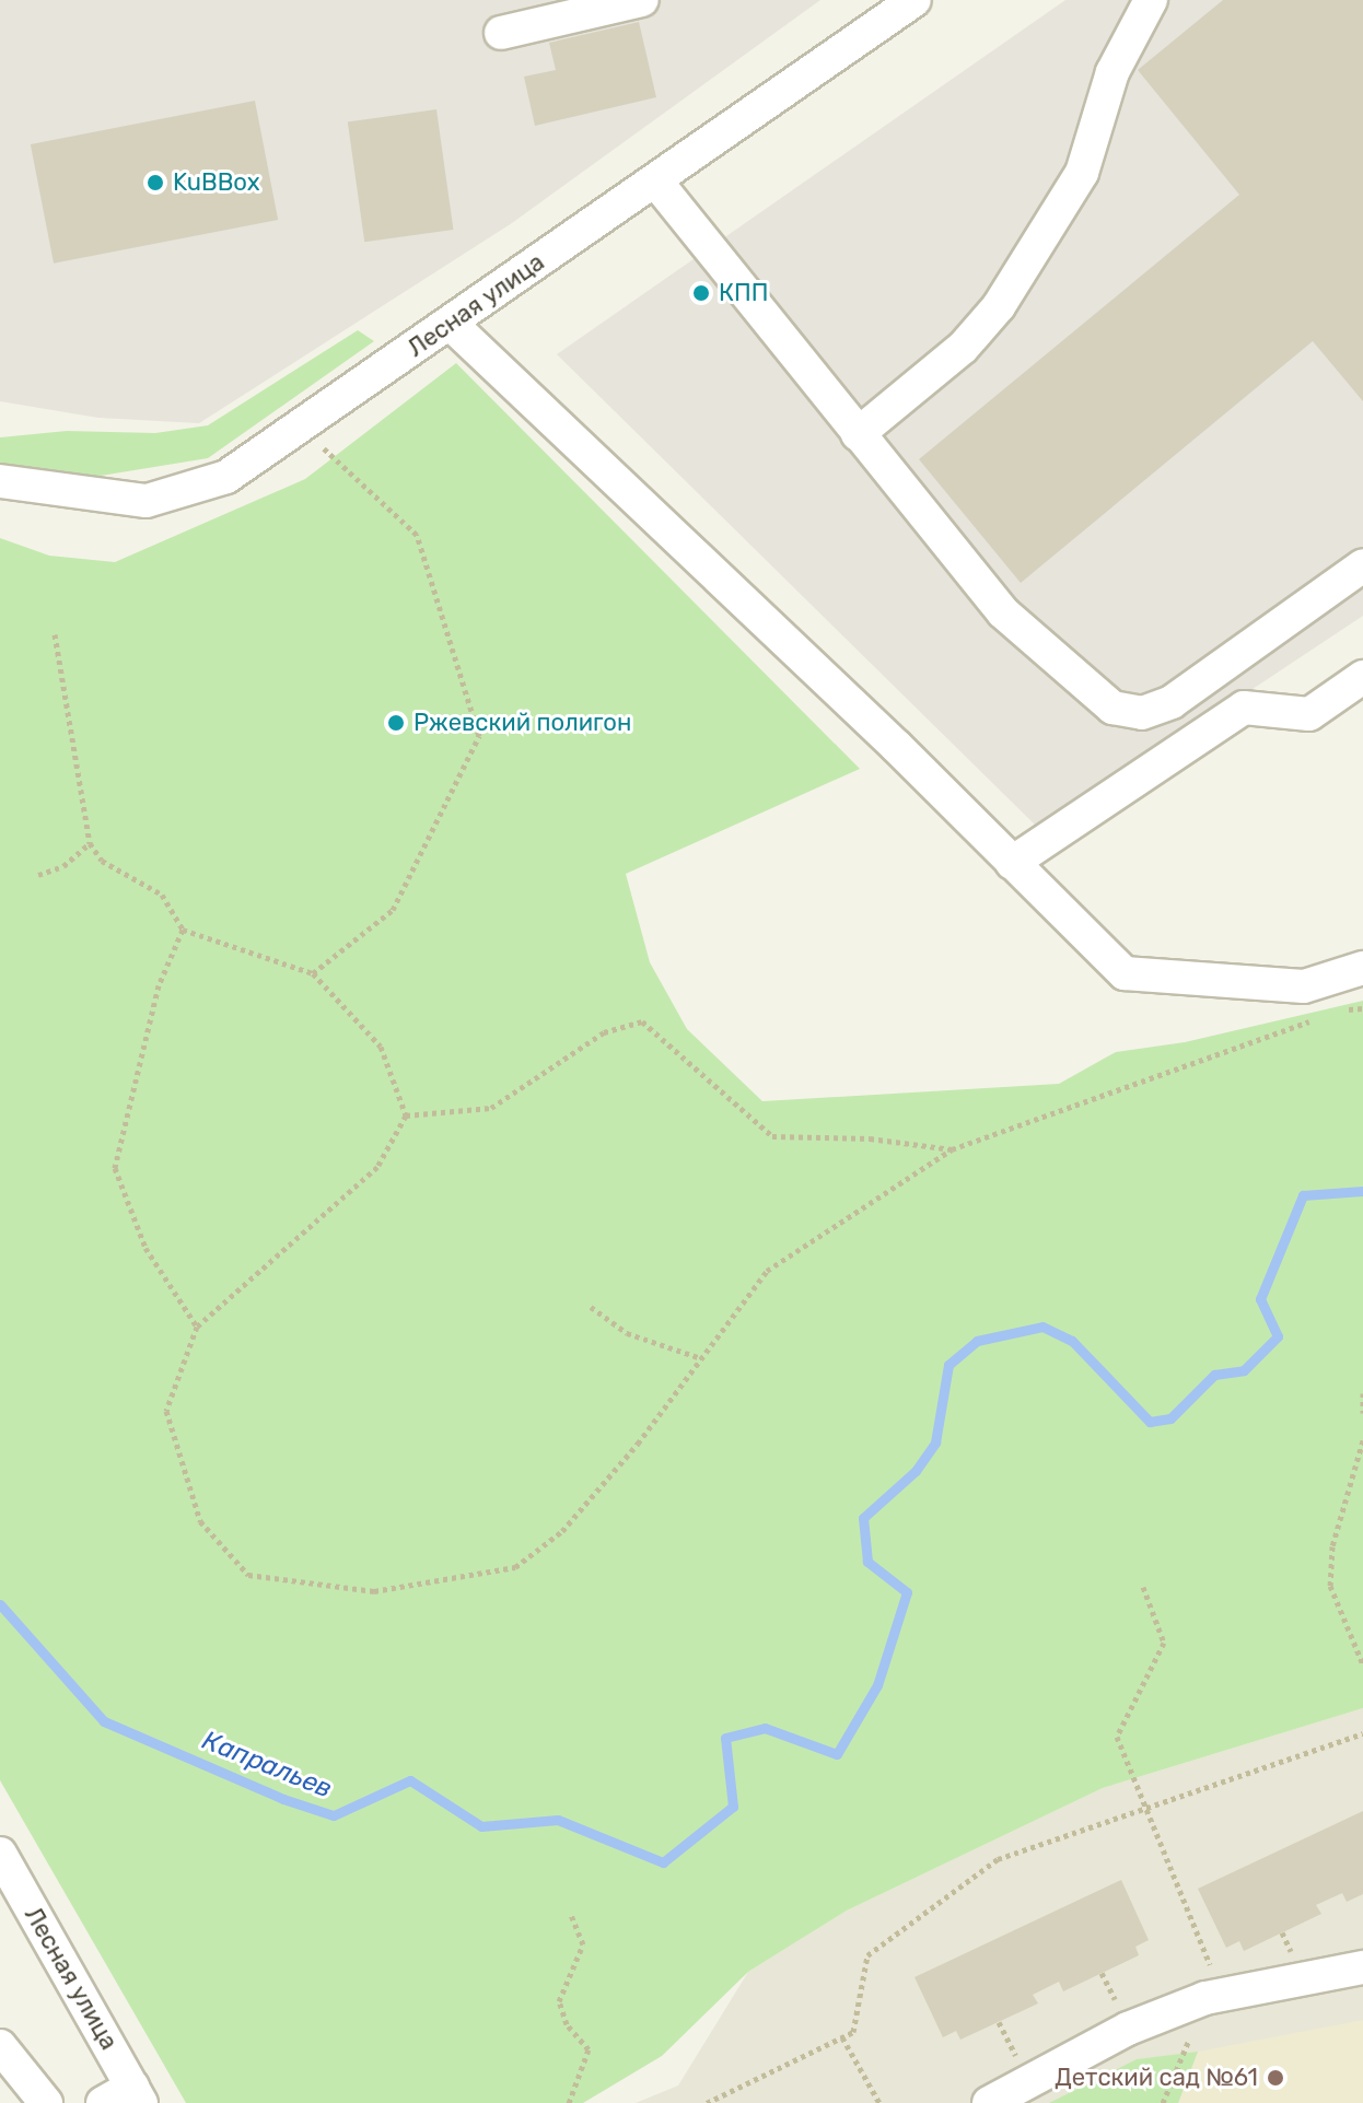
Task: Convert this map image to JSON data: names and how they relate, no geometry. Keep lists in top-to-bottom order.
{
  "streets": {
    "street": ["Лесная улица"]
  },
  "water": ["Капральев"],
  "places": [
    "KuBBox",
    "КПП",
    "Ржевский полигон",
    "Детский сад №61"
  ]
}
